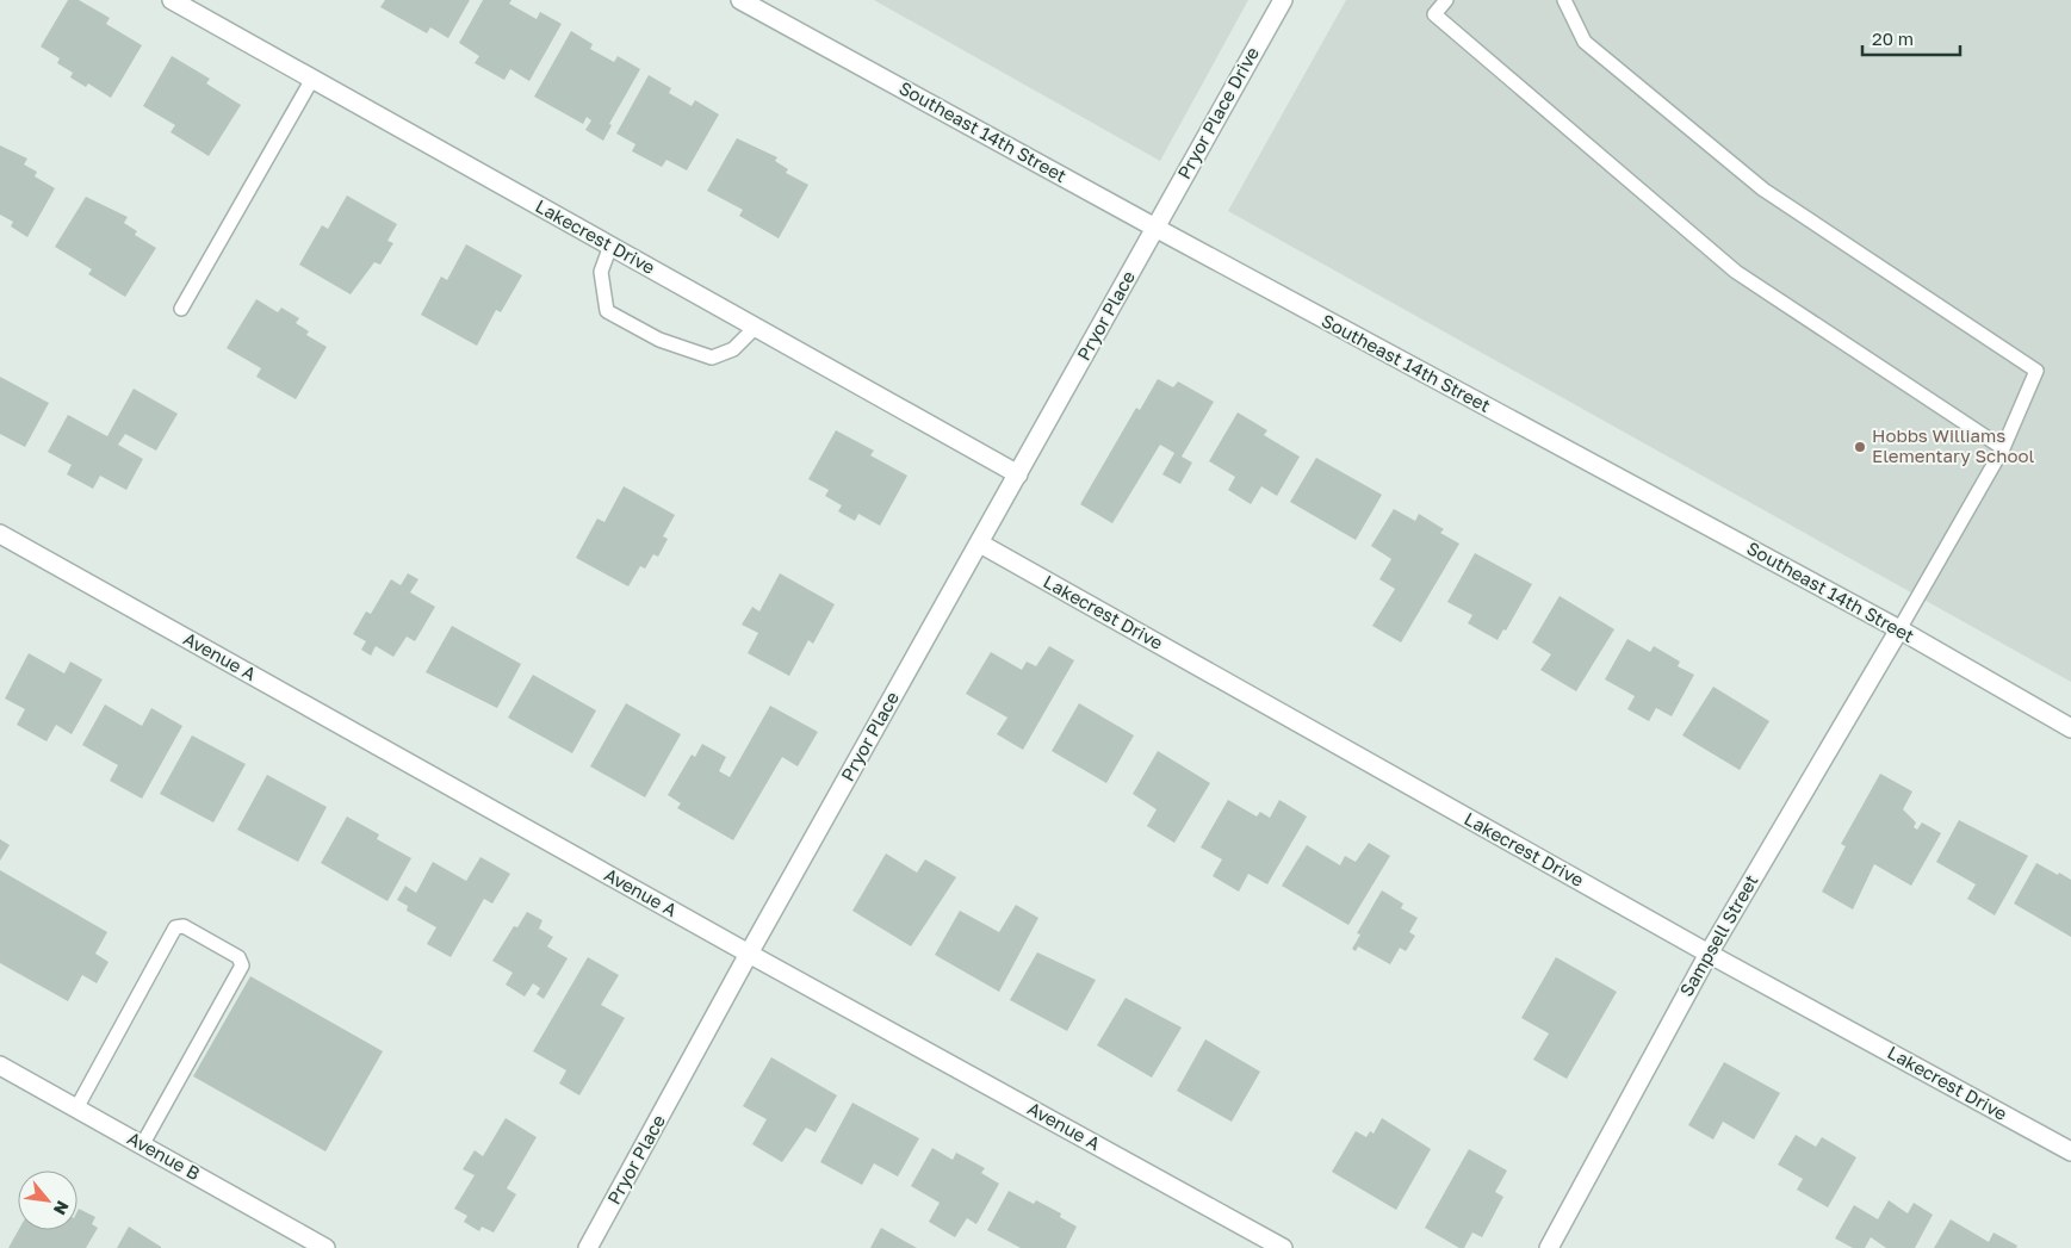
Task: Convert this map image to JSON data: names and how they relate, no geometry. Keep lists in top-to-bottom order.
{
  "streets": {
    "street": [
      "Pryor Place Drive",
      "Southeast 14th Street",
      "Lakecrest Drive",
      "Pryor Place",
      "Avenue A",
      "Sampsell Street",
      "Avenue B"
    ]
  },
  "crossings": [
    ["Pryor Place Drive", "Southeast 14th Street"],
    ["Pryor Place Drive", "Pryor Place"],
    ["Southeast 14th Street", "Pryor Place"],
    ["Southeast 14th Street", "Sampsell Street"],
    ["Lakecrest Drive", "Pryor Place"],
    ["Lakecrest Drive", "Sampsell Street"],
    ["Pryor Place", "Avenue A"]
  ],
  "places": ["Hobbs Williams Elementary School"],
  "scale_bar": "20 m",
  "north": "bottom right"
}
